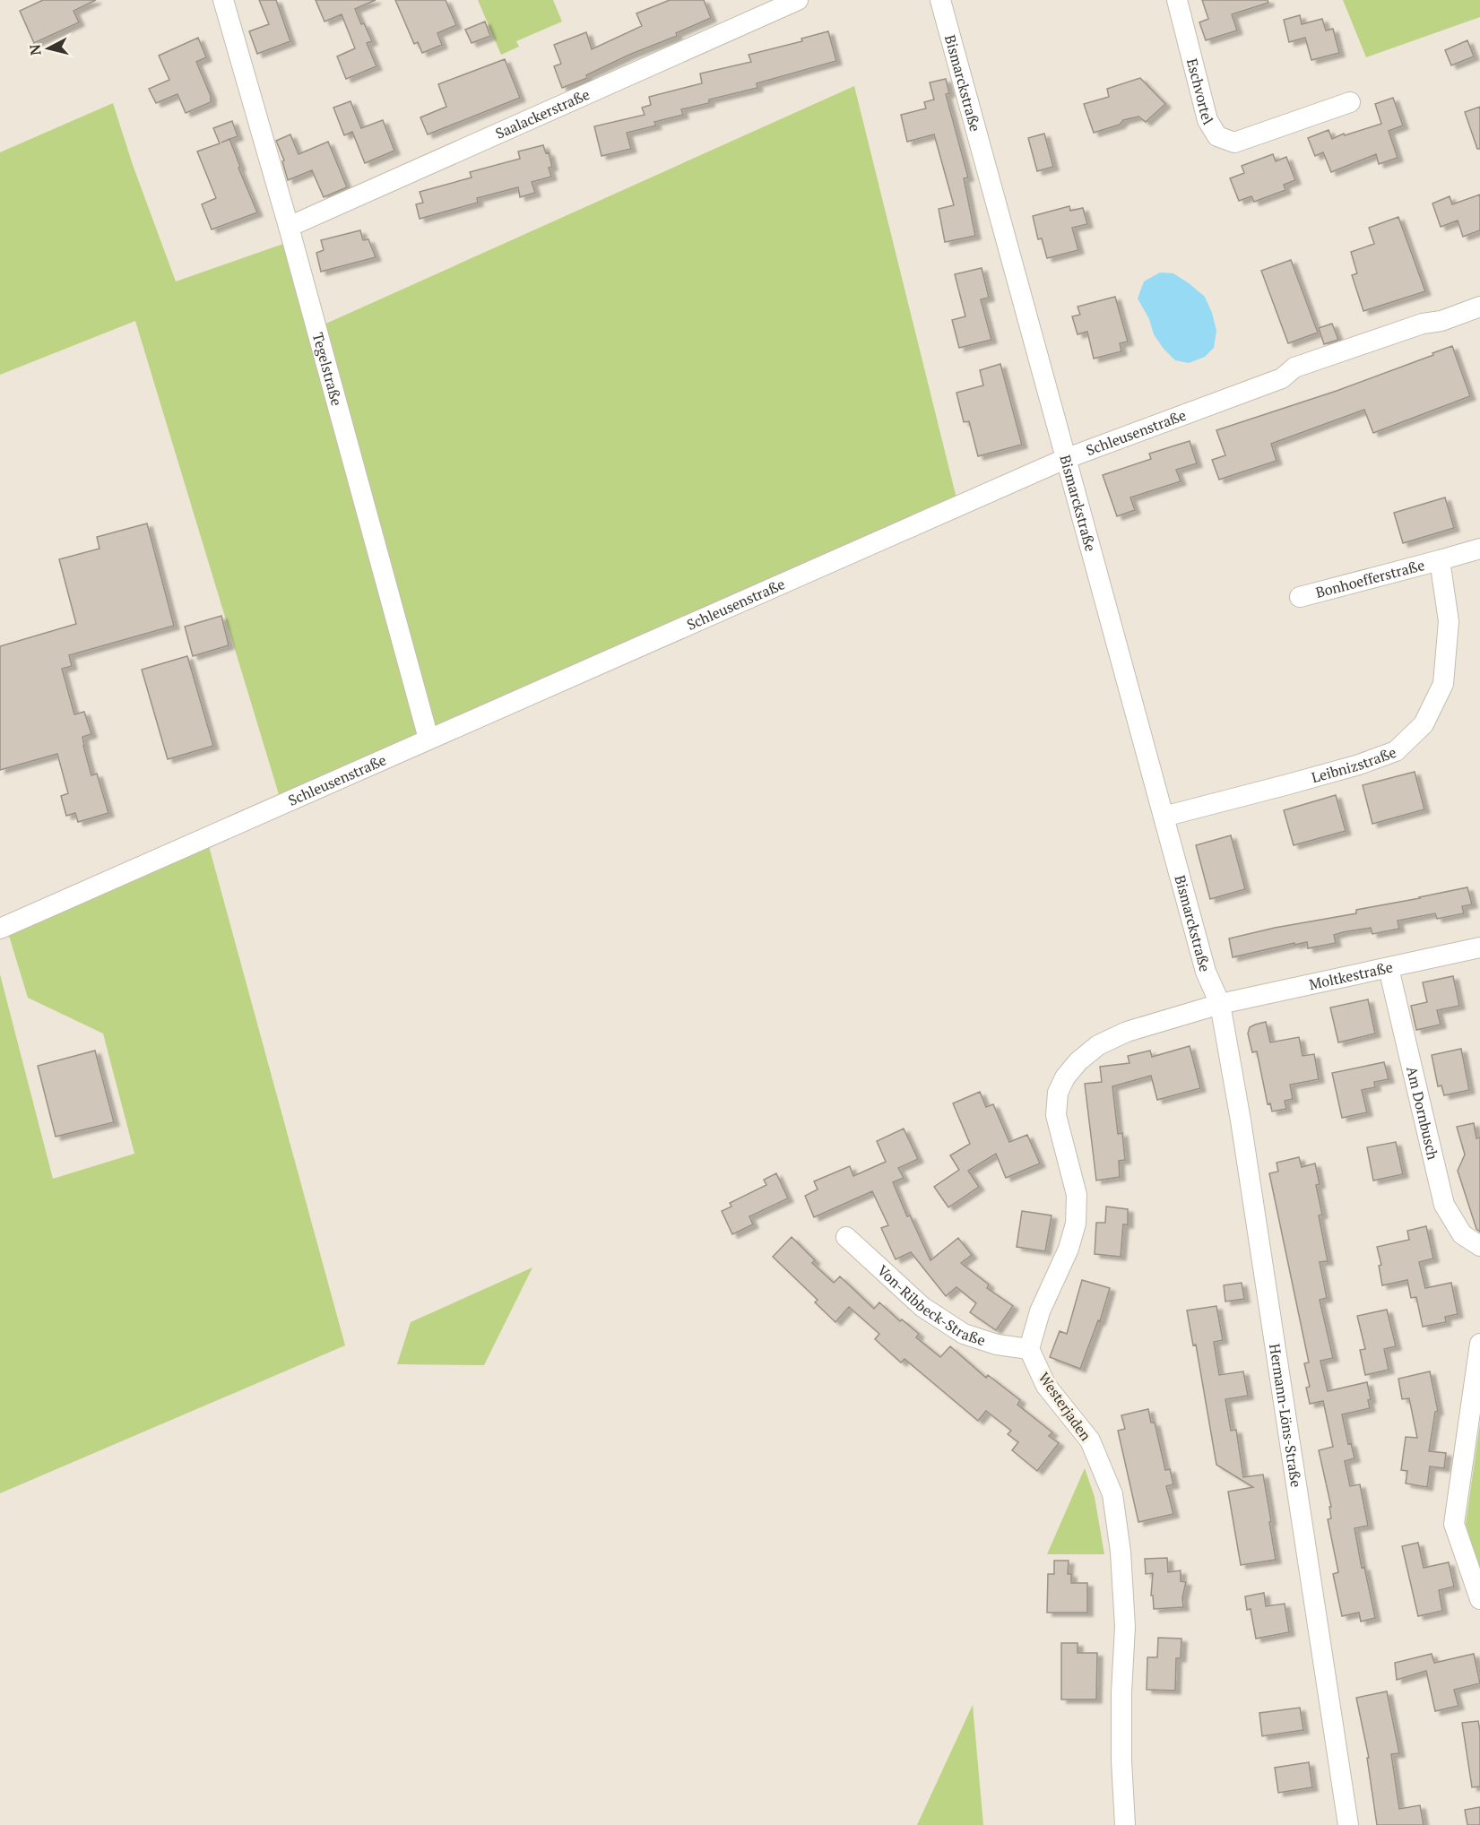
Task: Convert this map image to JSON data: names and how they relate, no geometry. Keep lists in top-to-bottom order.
{
  "streets": {
    "street": [
      "Bismarckstraße",
      "Eschvortel",
      "Saalackerstraße",
      "Tegelstraße",
      "Schleusenstraße",
      "Bonhoefferstraße",
      "Leibnizstraße",
      "Moltkestraße",
      "Am Dornbusch",
      "Von-Ribbeck-Straße",
      "Westerjaden",
      "Hermann-Löns-Straße"
    ]
  },
  "crossings": [
    ["Bismarckstraße", "Schleusenstraße"],
    ["Bismarckstraße", "Leibnizstraße"],
    ["Bismarckstraße", "Moltkestraße"],
    ["Bismarckstraße", "Hermann-Löns-Straße"],
    ["Saalackerstraße", "Tegelstraße"],
    ["Tegelstraße", "Schleusenstraße"],
    ["Bonhoefferstraße", "Leibnizstraße"],
    ["Moltkestraße", "Am Dornbusch"],
    ["Moltkestraße", "Hermann-Löns-Straße"],
    ["Von-Ribbeck-Straße", "Westerjaden"]
  ],
  "north": "left"
}
